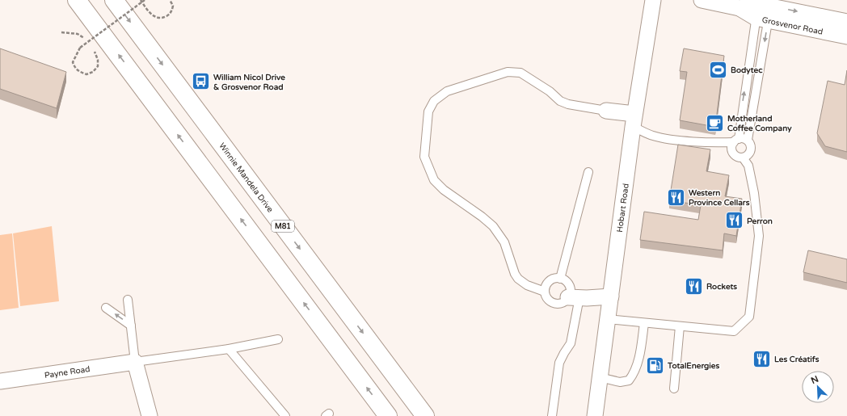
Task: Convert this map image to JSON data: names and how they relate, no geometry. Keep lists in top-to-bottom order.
{
  "streets": {
    "main road": ["Winnie Mandela Drive", "M81"],
    "street": ["Grosvenor Road", "Hobart Road", "Payne Road"]
  },
  "places": {
    "sports": ["Bodytec"],
    "bus stop": ["William Nicol Drive & Grosvenor Road"],
    "cafe": ["Motherland Coffee Company"],
    "restaurant": [
      "Western Province Cellars",
      "Perron",
      "Rockets",
      "Les Créatifs"
    ],
    "fuel station": ["TotalEnergies"]
  },
  "north": "top left"
}
